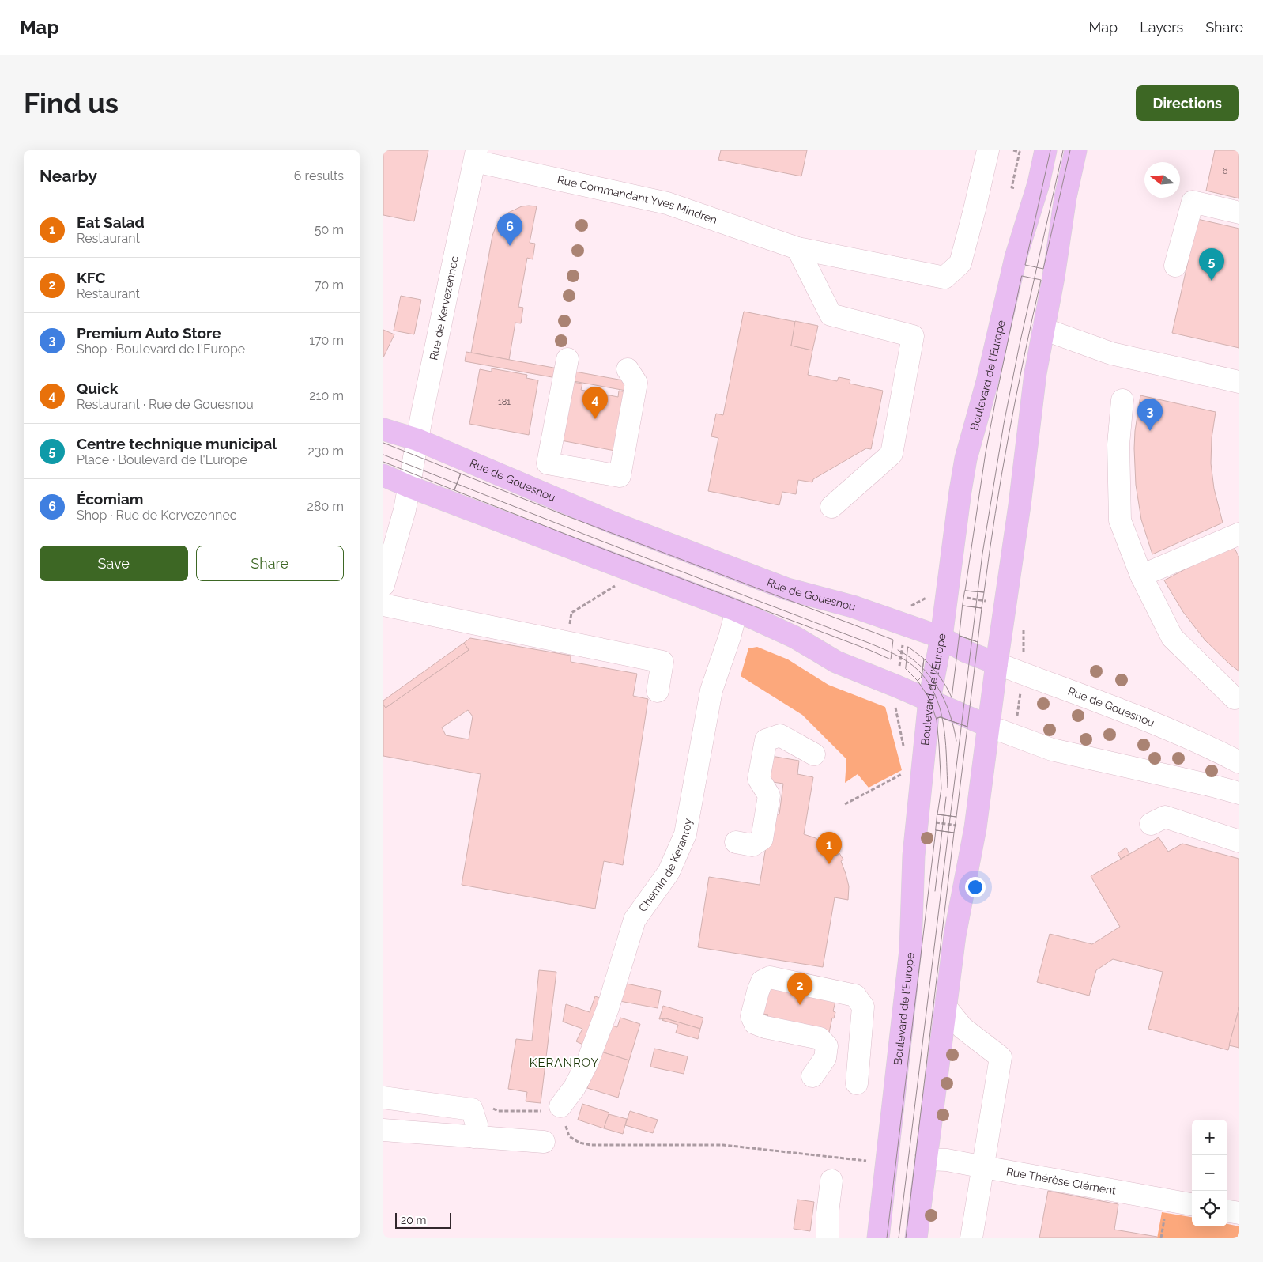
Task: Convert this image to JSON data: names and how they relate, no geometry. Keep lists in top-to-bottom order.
{
  "streets": {
    "main road": ["Boulevard de l'Europe", "Rue de Gouesnou"],
    "street": [
      "Rue Commandant Yves Mindren",
      "Rue de Kervezennec",
      "Chemin de Keranroy",
      "Rue Thérèse Clément"
    ]
  },
  "crossings": [
    ["Rue Commandant Yves Mindren", "Rue de Kervezennec"],
    ["Rue de Kervezennec", "Rue de Gouesnou"],
    ["Boulevard de l'Europe", "Rue de Gouesnou"]
  ],
  "districts": ["KERANROY"],
  "house_numbers": ["6", "181"],
  "scale_bar": "20 m",
  "north": "left",
  "page": {
    "header": "Map",
    "nav": ["Map", "Layers", "Share"],
    "buttons": [
      "Directions",
      ["Save", "Share"]
    ],
    "title": "Find us",
    "heading": ["Nearby", "6 results"],
    "list": [
      {
        "mark": "1",
        "name": "Eat Salad",
        "note": "Restaurant",
        "value": "50 m"
      },
      {
        "mark": "2",
        "name": "KFC",
        "note": "Restaurant",
        "value": "70 m"
      },
      {
        "mark": "3",
        "name": "Premium Auto Store",
        "note": "Shop · Boulevard de l'Europe",
        "value": "170 m"
      },
      {
        "mark": "4",
        "name": "Quick",
        "note": "Restaurant · Rue de Gouesnou",
        "value": "210 m"
      },
      {
        "mark": "5",
        "name": "Centre technique municipal",
        "note": "Place · Boulevard de l'Europe",
        "value": "230 m"
      },
      {
        "mark": "6",
        "name": "Écomiam",
        "note": "Shop · Rue de Kervezennec",
        "value": "280 m"
      }
    ],
    "pins": [
      "6",
      "5",
      "4",
      "3",
      "1",
      "2"
    ],
    "map_buttons": ["+", "−"],
    "scale": "20 m"
  }
}
